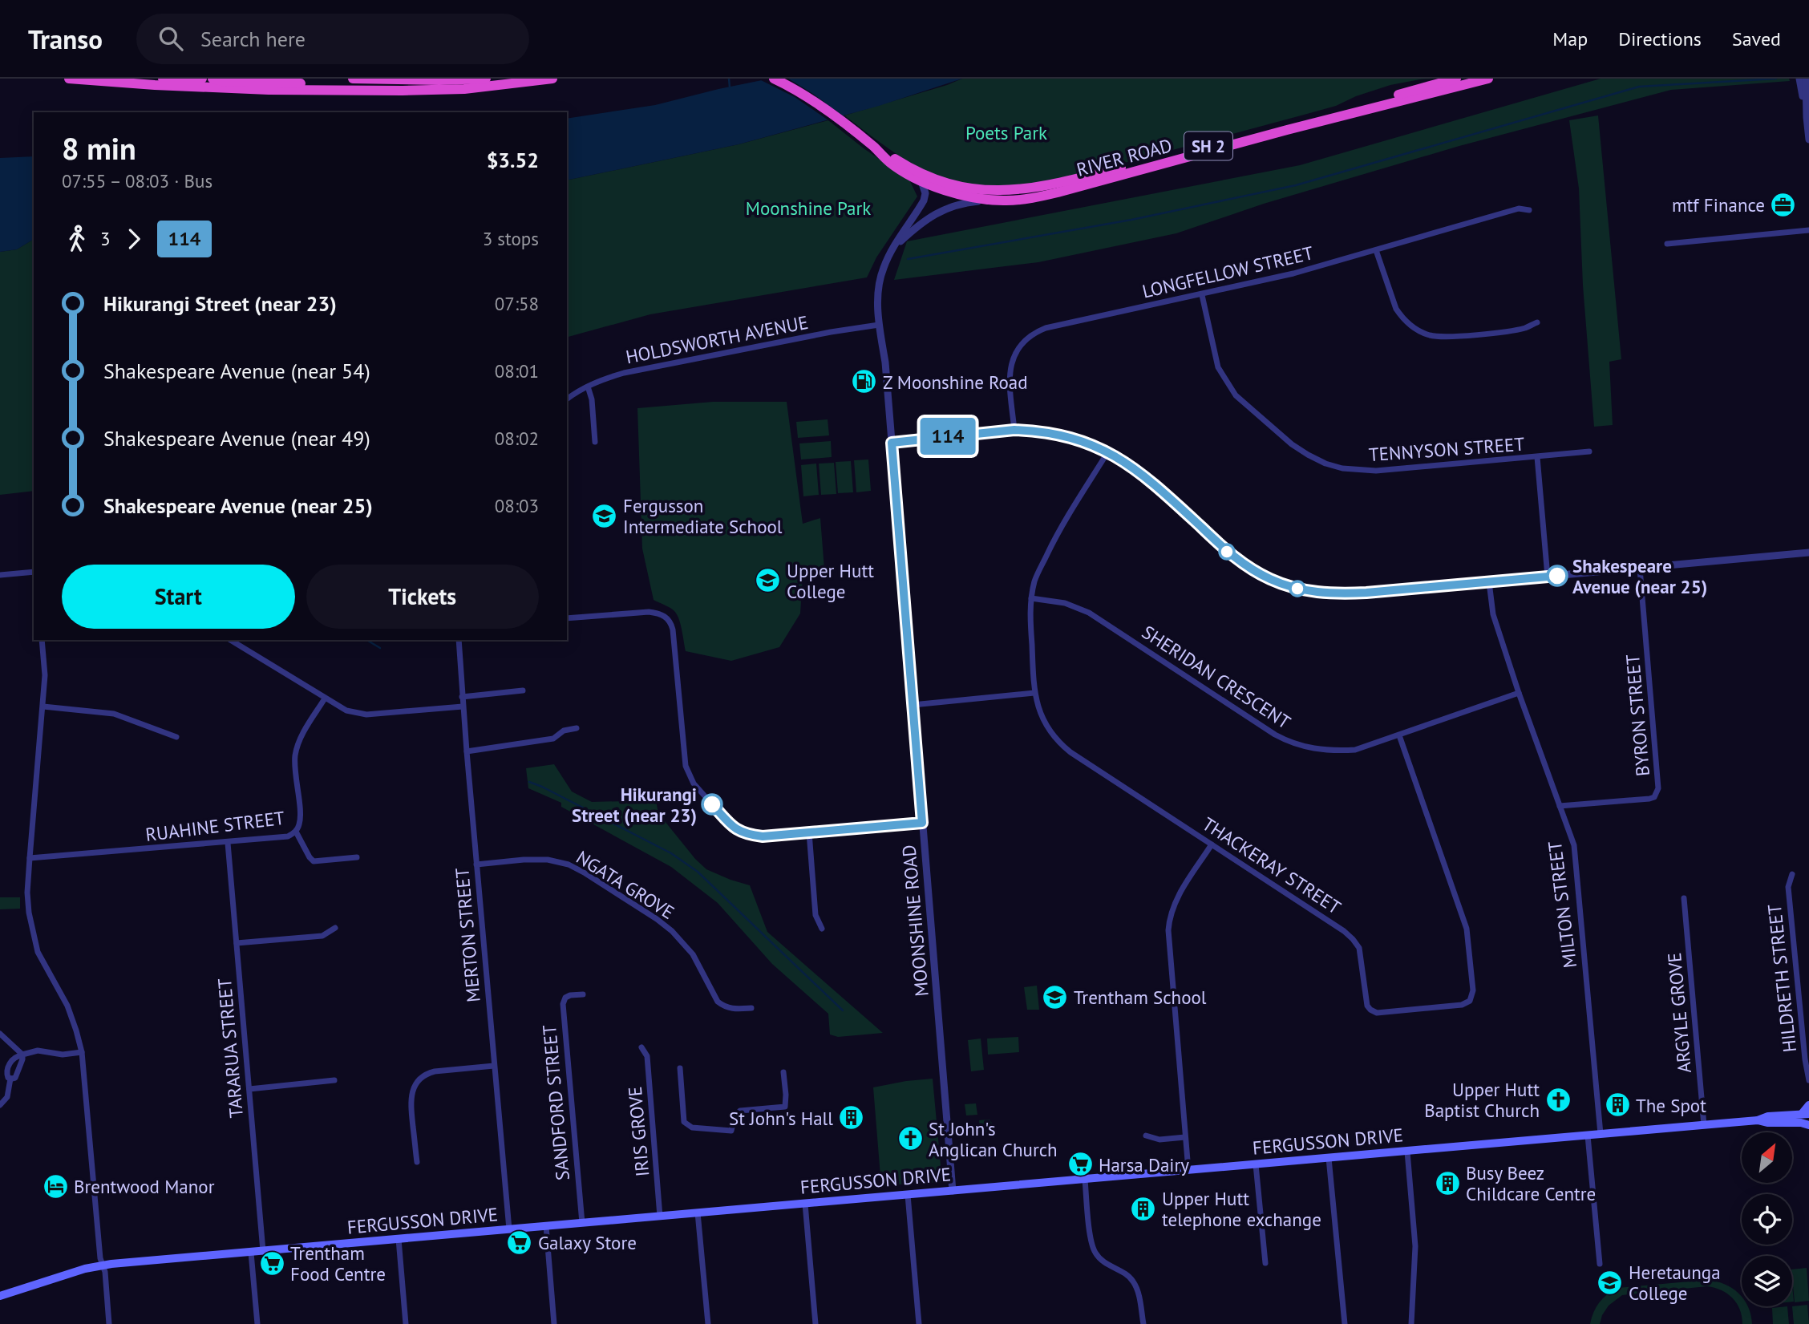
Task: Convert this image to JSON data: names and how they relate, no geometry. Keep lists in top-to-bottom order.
{
  "streets": {
    "highway": ["SH 2", "RIVER ROAD"],
    "main road": ["FERGUSSON DRIVE"],
    "street": [
      "LONGFELLOW STREET",
      "HOLDSWORTH AVENUE",
      "TENNYSON STREET",
      "SHERIDAN CRESCENT",
      "BYRON STREET",
      "RUAHINE STREET",
      "THACKERAY STREET",
      "NGATA GROVE",
      "MILTON STREET",
      "MOONSHINE ROAD",
      "MERTON STREET",
      "HILDRETH STREET",
      "ARGYLE GROVE",
      "TARARUA STREET",
      "SANDFORD STREET",
      "IRIS GROVE"
    ]
  },
  "crossings": [
    ["RIVER ROAD", "MOONSHINE ROAD"],
    ["LONGFELLOW STREET", "TENNYSON STREET"],
    ["HOLDSWORTH AVENUE", "MOONSHINE ROAD"],
    ["SHERIDAN CRESCENT", "THACKERAY STREET"],
    ["SHERIDAN CRESCENT", "MILTON STREET"],
    ["BYRON STREET", "MILTON STREET"],
    ["RUAHINE STREET", "TARARUA STREET"],
    ["NGATA GROVE", "MERTON STREET"],
    ["MILTON STREET", "FERGUSSON DRIVE"],
    ["MOONSHINE ROAD", "FERGUSSON DRIVE"],
    ["MERTON STREET", "FERGUSSON DRIVE"],
    ["ARGYLE GROVE", "FERGUSSON DRIVE"],
    ["TARARUA STREET", "FERGUSSON DRIVE"],
    ["SANDFORD STREET", "FERGUSSON DRIVE"],
    ["IRIS GROVE", "FERGUSSON DRIVE"]
  ],
  "parks": ["Poets Park", "Moonshine Park"],
  "places": {
    "office": ["mtf Finance"],
    "fuel station": ["Z Moonshine Road"],
    "school or university": [
      "Fergusson Intermediate School",
      "Upper Hutt College",
      "Trentham School",
      "Heretaunga College"
    ],
    "other": ["Shakespeare Avenue (near 25)", "Hikurangi Street (near 23)"],
    "church": ["Upper Hutt Baptist Church", "St John's Anglican Church"],
    "building": [
      "The Spot",
      "St John's Hall",
      "Busy Beez Childcare Centre",
      "Upper Hutt telephone exchange"
    ],
    "supermarket": ["Harsa Dairy", "Galaxy Store", "Trentham Food Centre"],
    "hotel": ["Brentwood Manor"]
  },
  "lines": ["bus line 114"],
  "north": "top right",
  "page": {
    "header": "Transo",
    "search": "Search here",
    "nav": ["Map", "Directions", "Saved"],
    "on_map": "114",
    "heading": ["8 min", "07:55 – 08:03 · Bus", "$3.52"],
    "legs": ["3", "114", "3 stops"],
    "list": [
      {
        "name": "Hikurangi Street (near 23)",
        "value": "07:58"
      },
      {
        "name": "Shakespeare Avenue (near 54)",
        "value": "08:01"
      },
      {
        "name": "Shakespeare Avenue (near 49)",
        "value": "08:02"
      },
      {
        "name": "Shakespeare Avenue (near 25)",
        "value": "08:03"
      }
    ],
    "buttons": ["Start", "Tickets"]
  }
}
